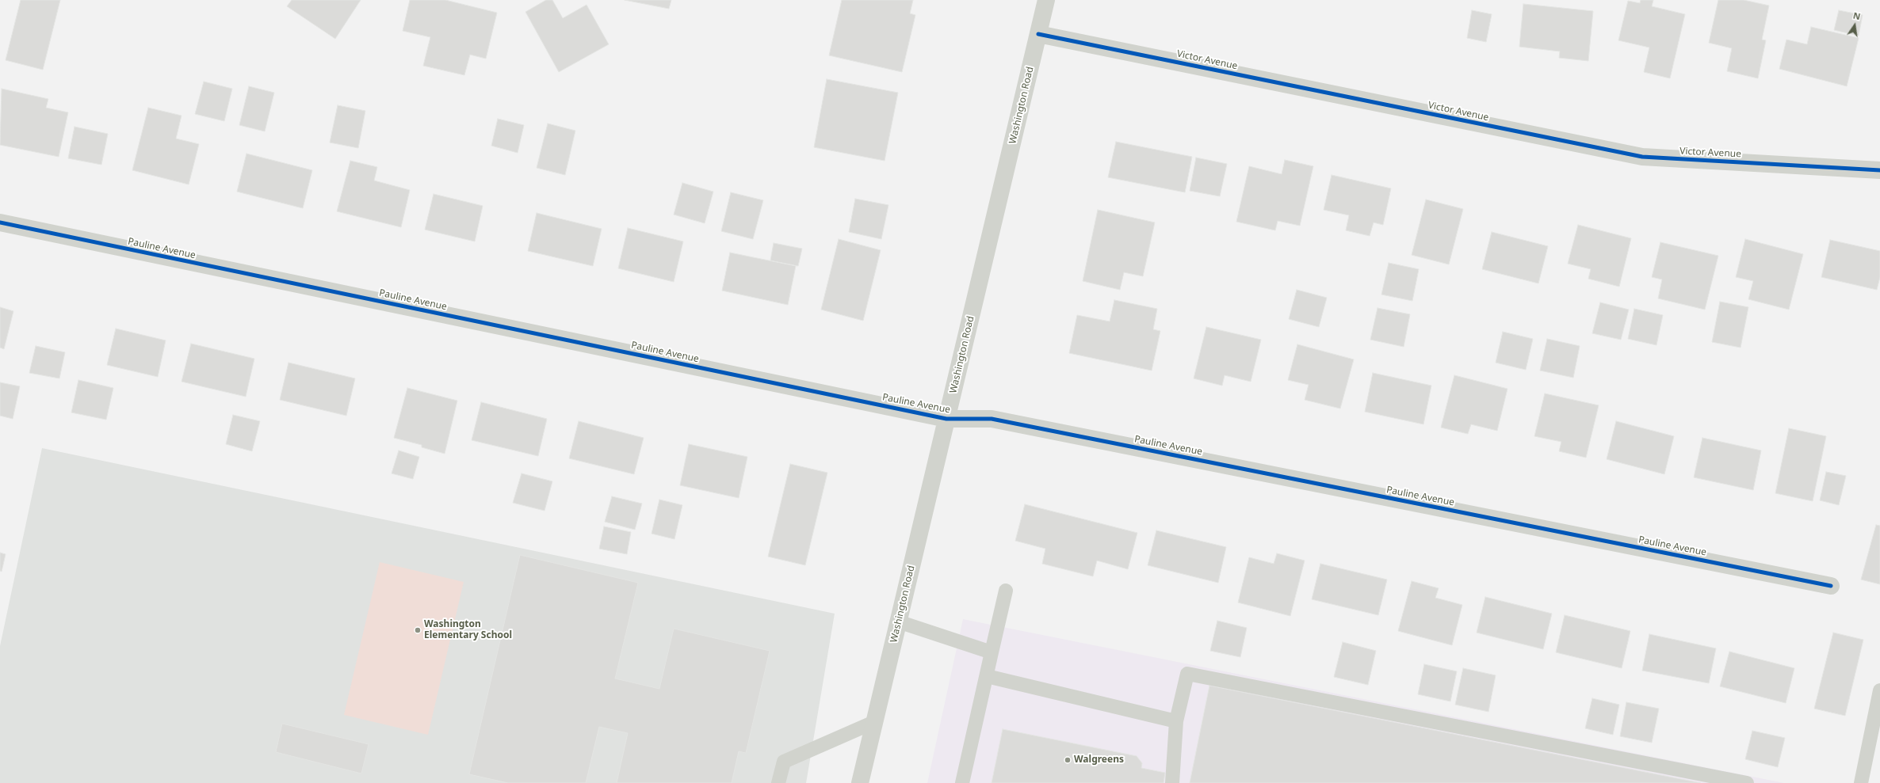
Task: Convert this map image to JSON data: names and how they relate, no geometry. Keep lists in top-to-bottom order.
{
  "streets": {
    "street": ["Victor Avenue", "Washington Road", "Pauline Avenue"]
  },
  "crossings": [
    ["Victor Avenue", "Washington Road"],
    ["Washington Road", "Pauline Avenue"]
  ],
  "places": ["Washington Elementary School", "Walgreens"],
  "north": "top"
}
